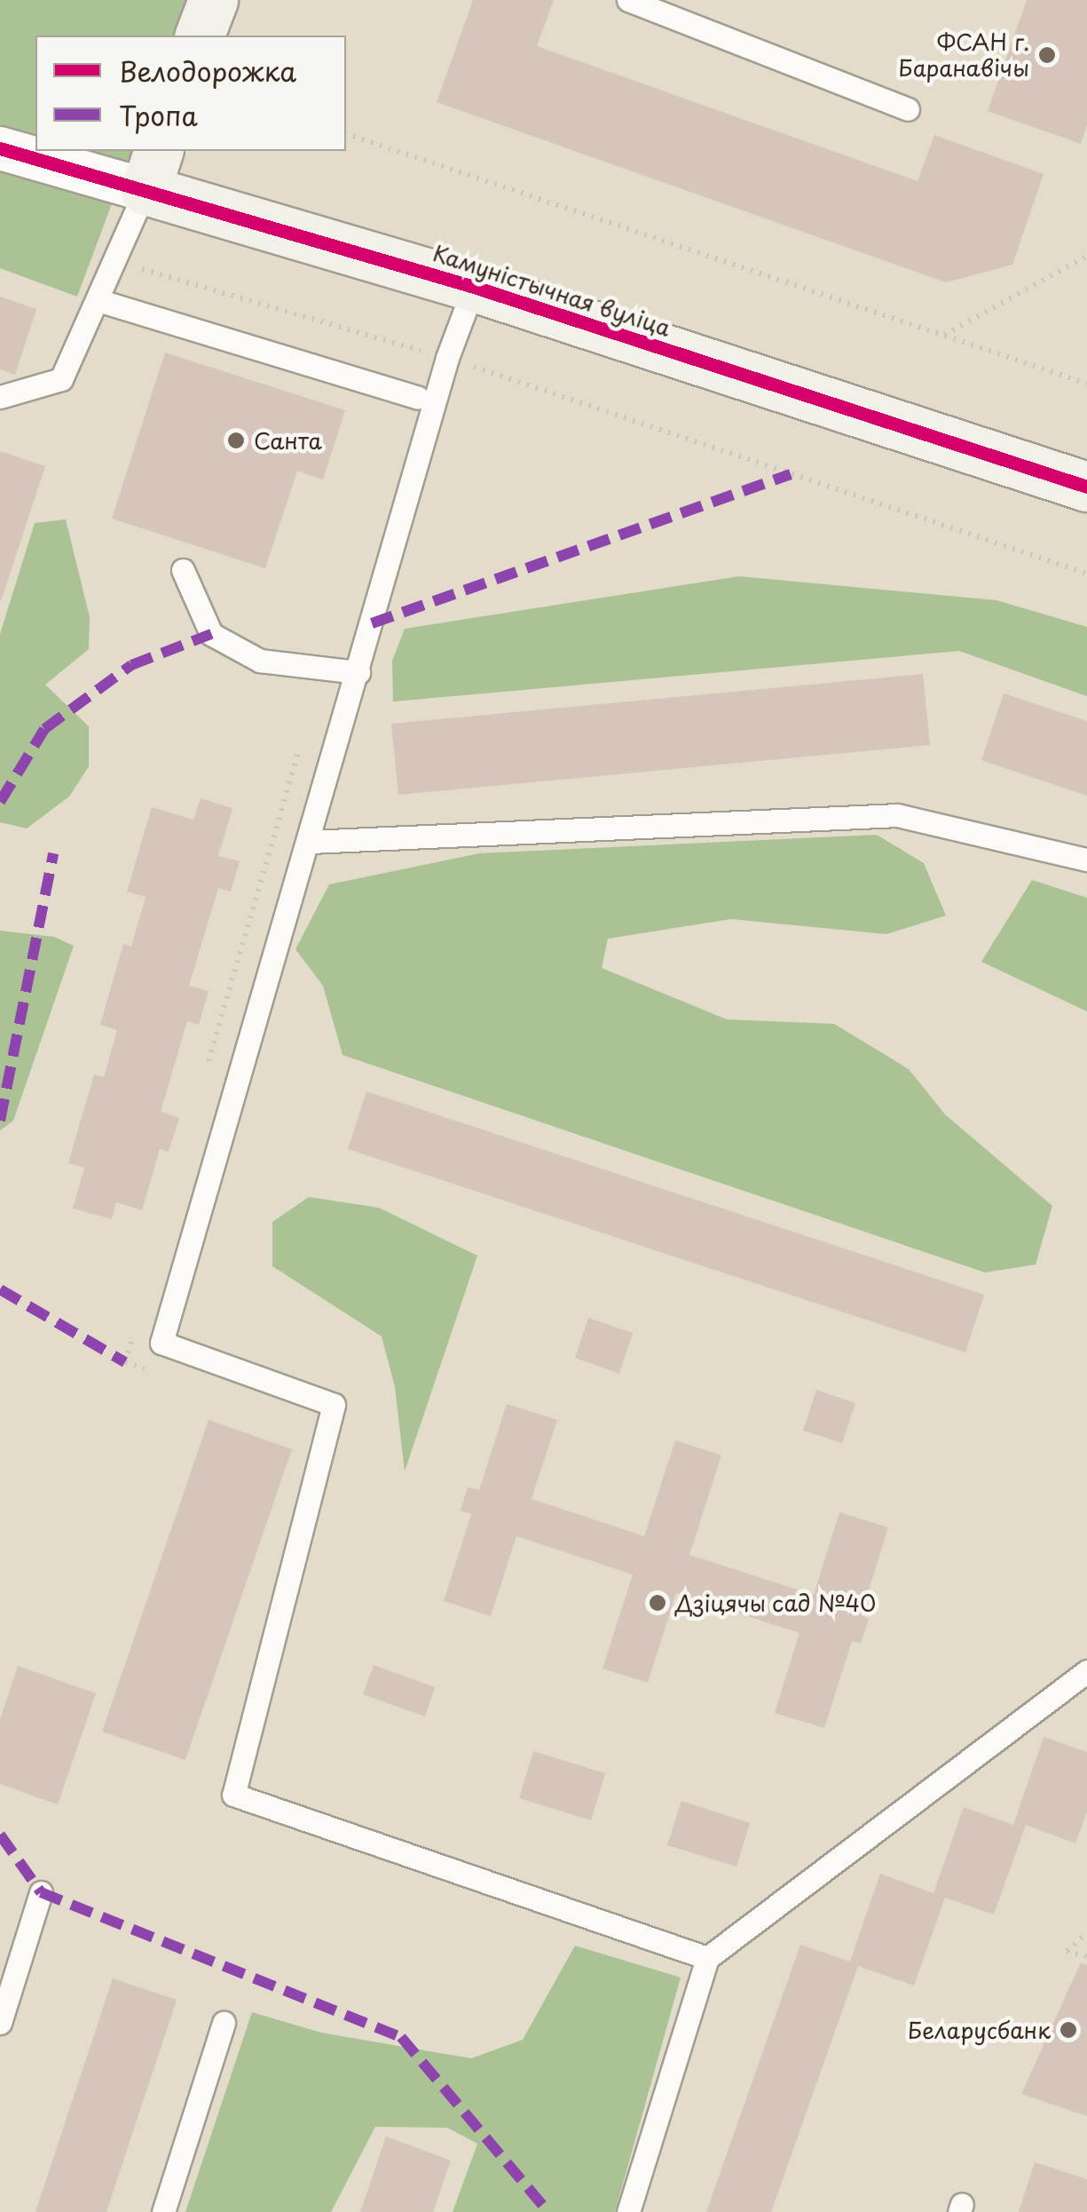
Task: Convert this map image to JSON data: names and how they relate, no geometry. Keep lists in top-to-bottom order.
{
  "streets": {
    "street": ["Камуністычная вуліца"]
  },
  "places": [
    "ФСАН г. Баранавічы",
    "Санта",
    "Дзіцячы сад №40",
    "Беларусбанк"
  ],
  "legend": ["Велодорожка", "Тропа"]
}
